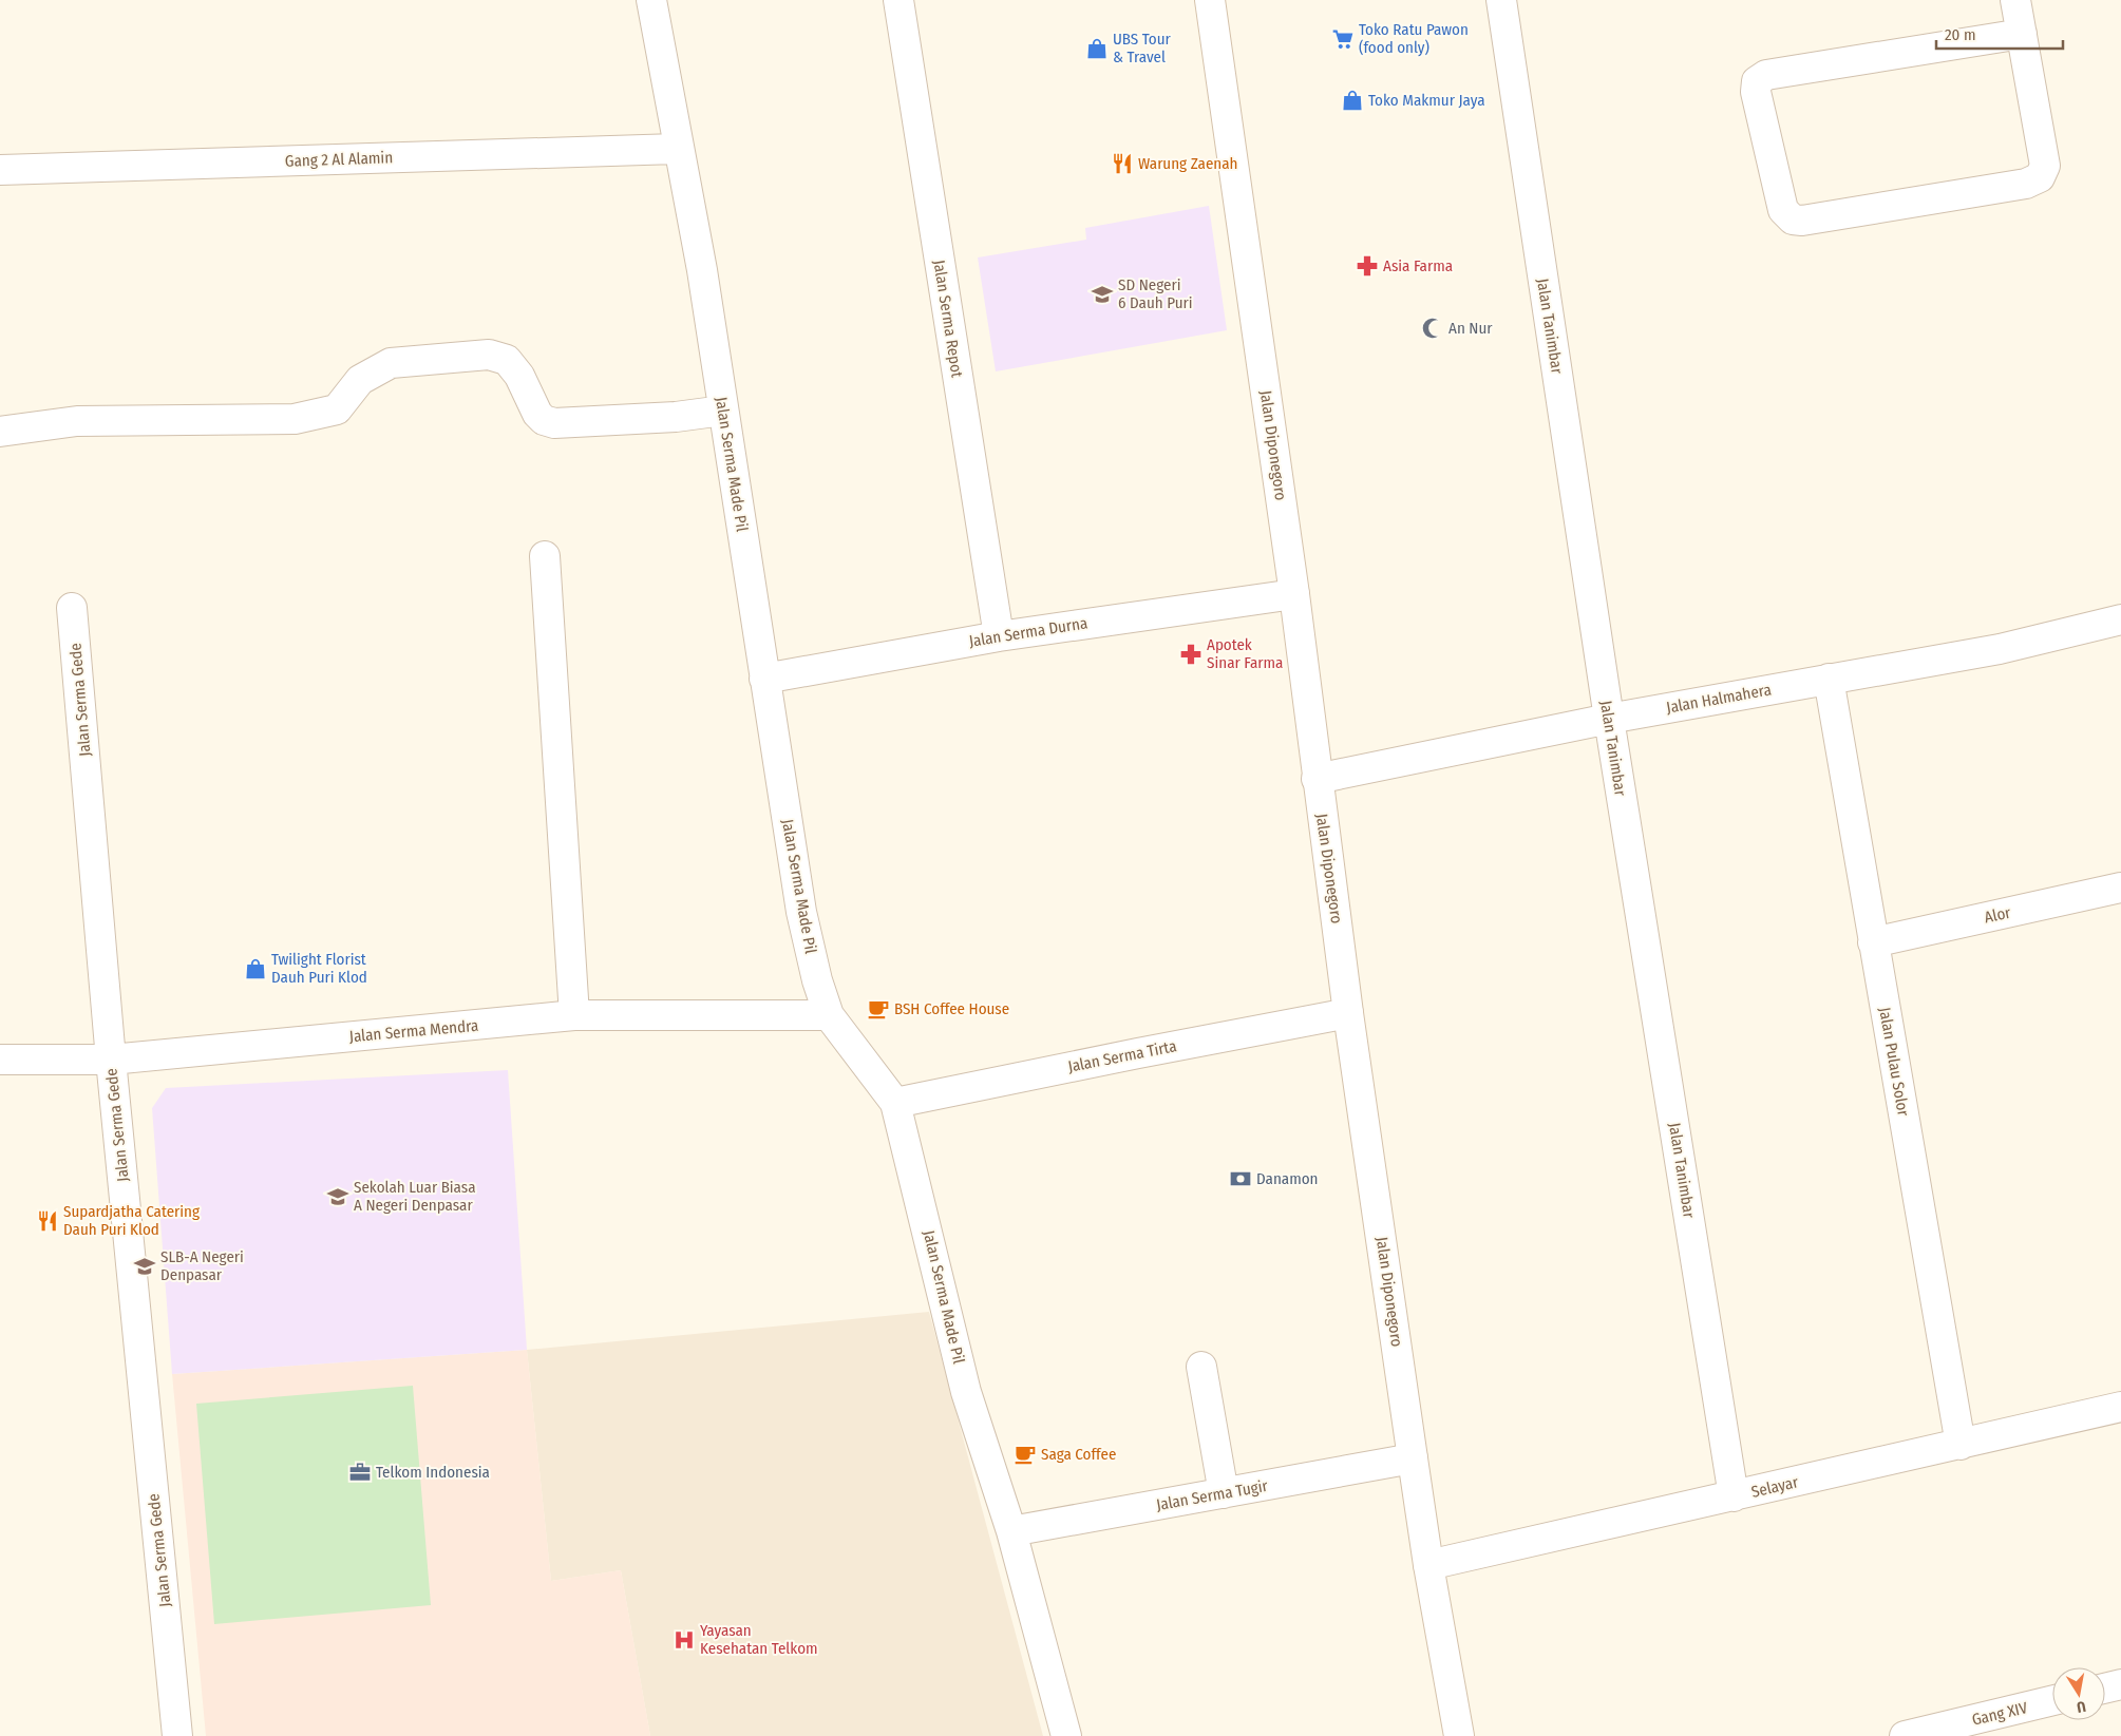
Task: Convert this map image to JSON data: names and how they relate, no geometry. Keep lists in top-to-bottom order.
{
  "streets": {
    "street": [
      "Gang 2 Al Alamin",
      "Jalan Serma Repot",
      "Jalan Tanimbar",
      "Jalan Diponegoro",
      "Jalan Serma Made Pil",
      "Jalan Serma Durna",
      "Jalan Halmahera",
      "Jalan Serma Gede",
      "Alor",
      "Jalan Serma Mendra",
      "Jalan Serma Tirta",
      "Jalan Pulau Solor",
      "Selayar",
      "Jalan Serma Tugir",
      "Gang XIV"
    ]
  },
  "crossings": [
    ["Gang 2 Al Alamin", "Jalan Serma Made Pil"],
    ["Jalan Serma Repot", "Jalan Serma Durna"],
    ["Jalan Tanimbar", "Jalan Halmahera"],
    ["Jalan Tanimbar", "Selayar"],
    ["Jalan Diponegoro", "Jalan Serma Durna"],
    ["Jalan Diponegoro", "Jalan Halmahera"],
    ["Jalan Diponegoro", "Jalan Serma Tirta"],
    ["Jalan Diponegoro", "Selayar"],
    ["Jalan Diponegoro", "Jalan Serma Tugir"],
    ["Jalan Serma Made Pil", "Jalan Serma Durna"],
    ["Jalan Serma Made Pil", "Jalan Serma Mendra"],
    ["Jalan Serma Made Pil", "Jalan Serma Tirta"],
    ["Jalan Serma Made Pil", "Jalan Serma Tugir"],
    ["Jalan Halmahera", "Jalan Pulau Solor"],
    ["Jalan Serma Gede", "Jalan Serma Mendra"],
    ["Alor", "Jalan Pulau Solor"],
    ["Jalan Pulau Solor", "Selayar"]
  ],
  "places": {
    "supermarket": ["Toko Ratu Pawon (food only)"],
    "shop": ["UBS Tour & Travel", "Toko Makmur Jaya", "Twilight Florist Dauh Puri Klod"],
    "restaurant": ["Warung Zaenah", "Supardjatha Catering Dauh Puri Klod"],
    "pharmacy": ["Asia Farma", "Apotek Sinar Farma"],
    "school or university": ["SD Negeri 6 Dauh Puri", "Sekolah Luar Biasa A Negeri Denpasar", "SLB-A Negeri Denpasar"],
    "mosque": ["An Nur"],
    "cafe": ["BSH Coffee House", "Saga Coffee"],
    "bank": ["Danamon"],
    "office": ["Telkom Indonesia"],
    "hospital": ["Yayasan Kesehatan Telkom"]
  },
  "scale_bar": "20 m",
  "north": "bottom"
}
